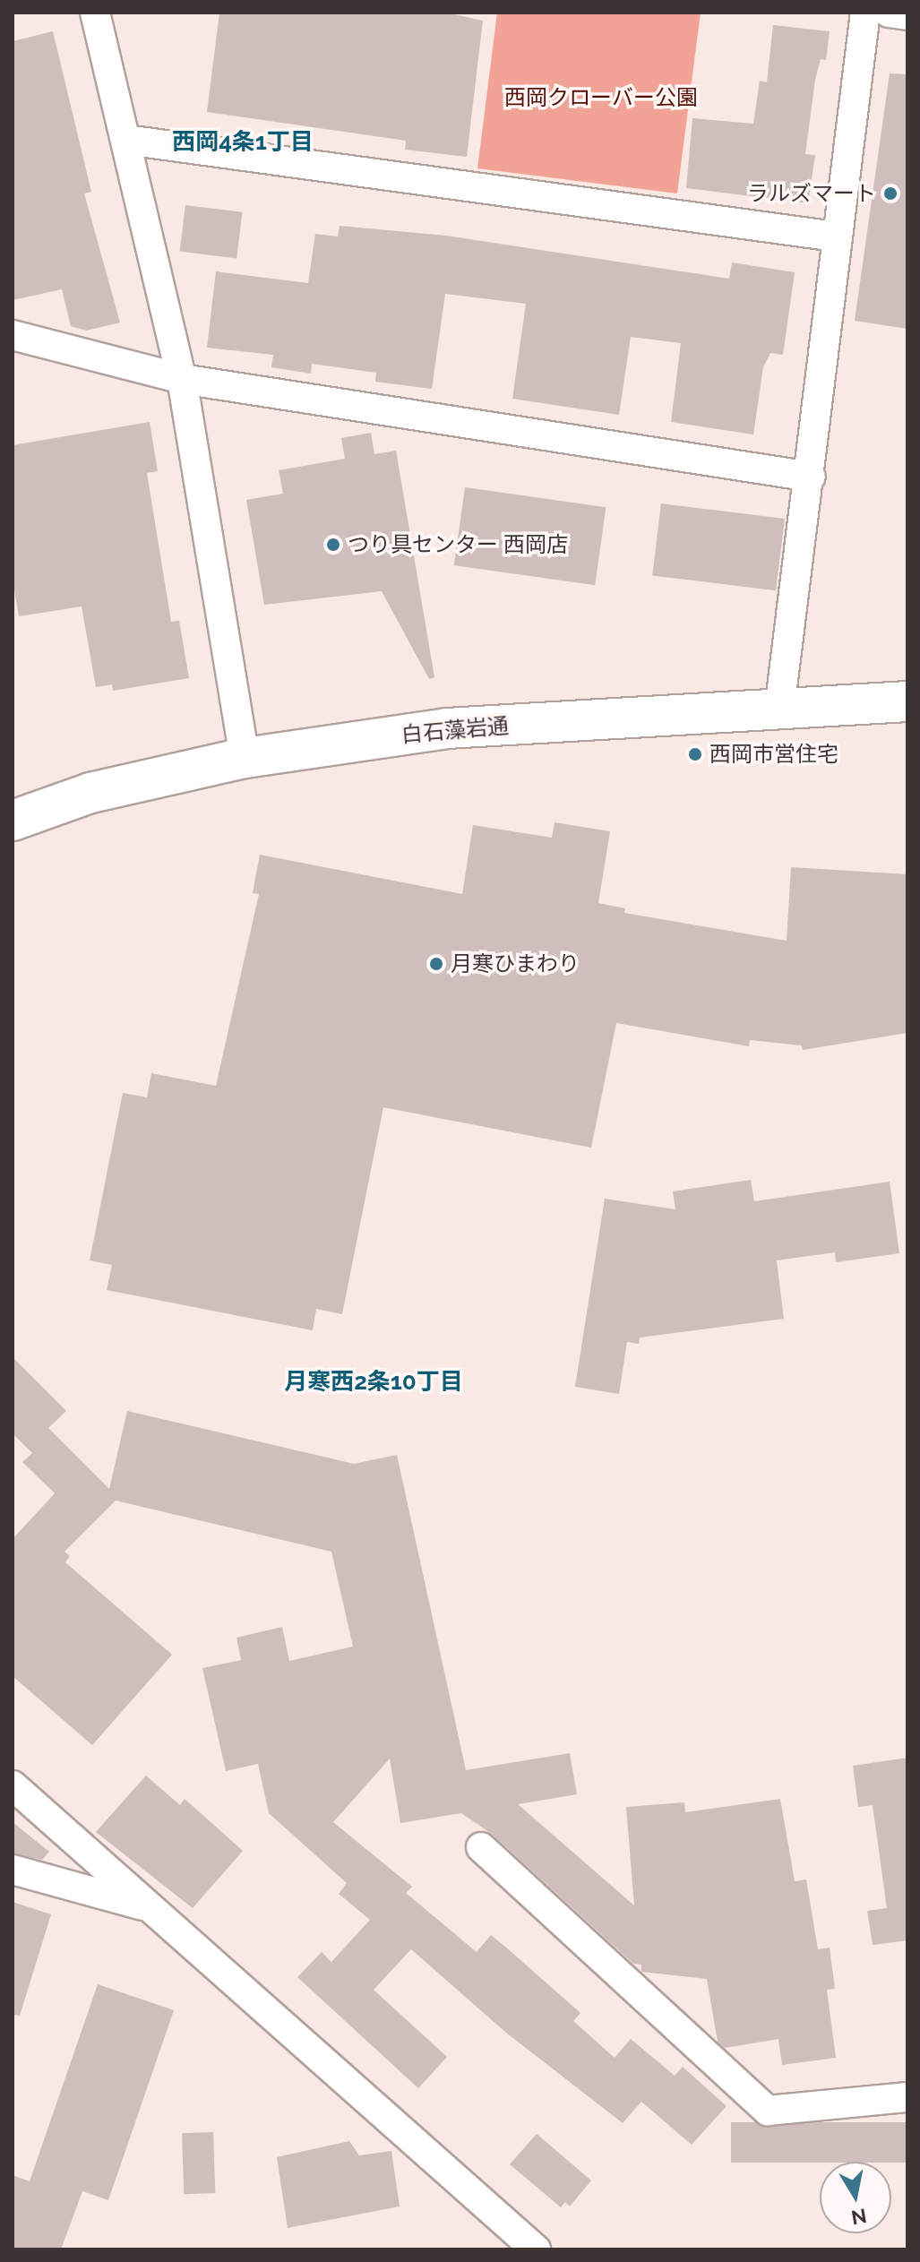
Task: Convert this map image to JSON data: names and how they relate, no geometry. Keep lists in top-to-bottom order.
{
  "streets": {
    "main road": ["白石藻岩通"]
  },
  "districts": ["西岡4条1丁目", "月寒西2条10丁目"],
  "parks": ["西岡クローバー公園"],
  "places": [
    "ラルズマート",
    "つり具センター 西岡店",
    "西岡市営住宅",
    "月寒ひまわり"
  ],
  "north": "bottom"
}
